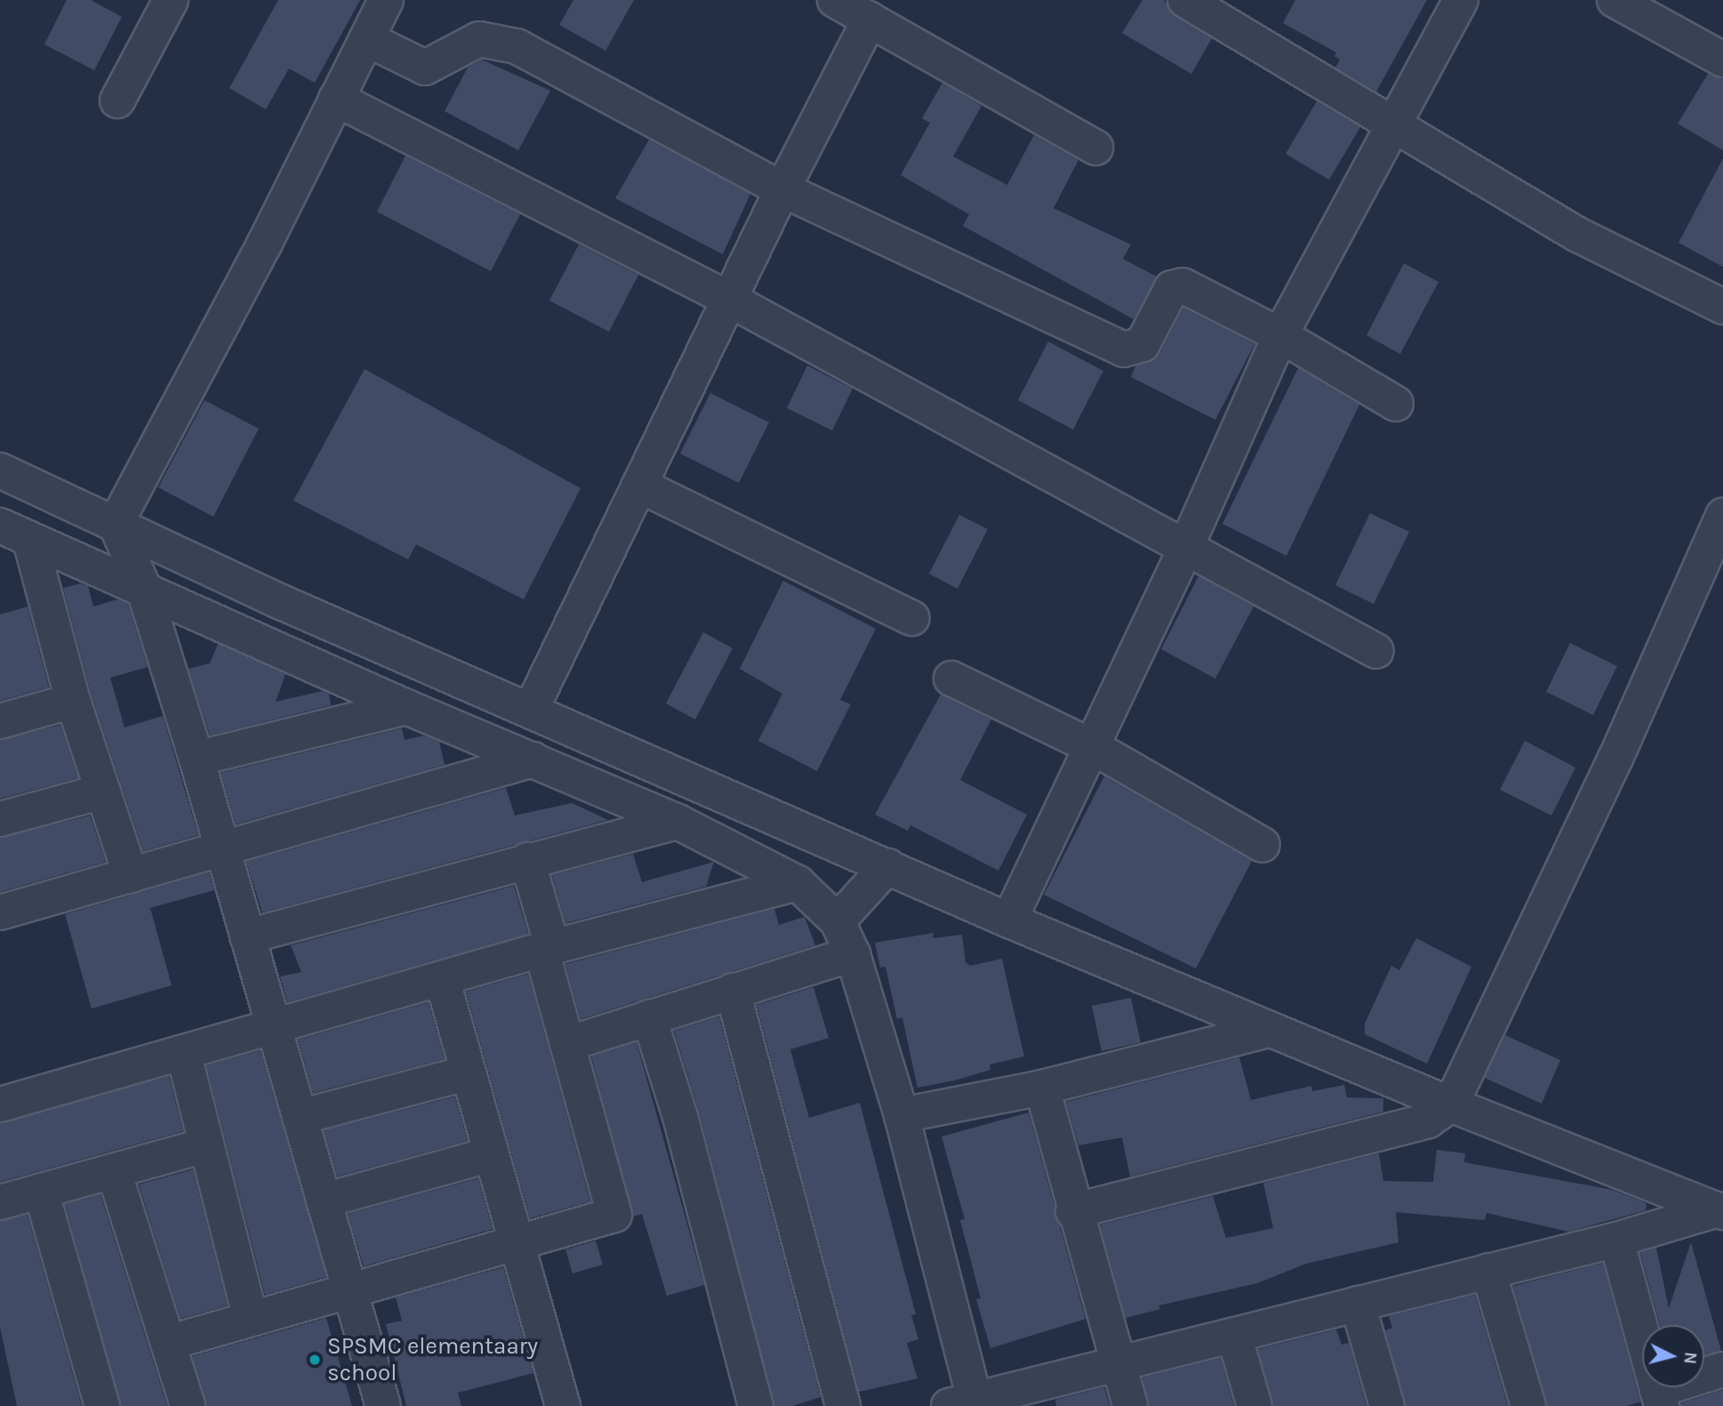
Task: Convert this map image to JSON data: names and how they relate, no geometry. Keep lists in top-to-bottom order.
{
  "places": ["SPSMC elementaary school"],
  "north": "right"
}
